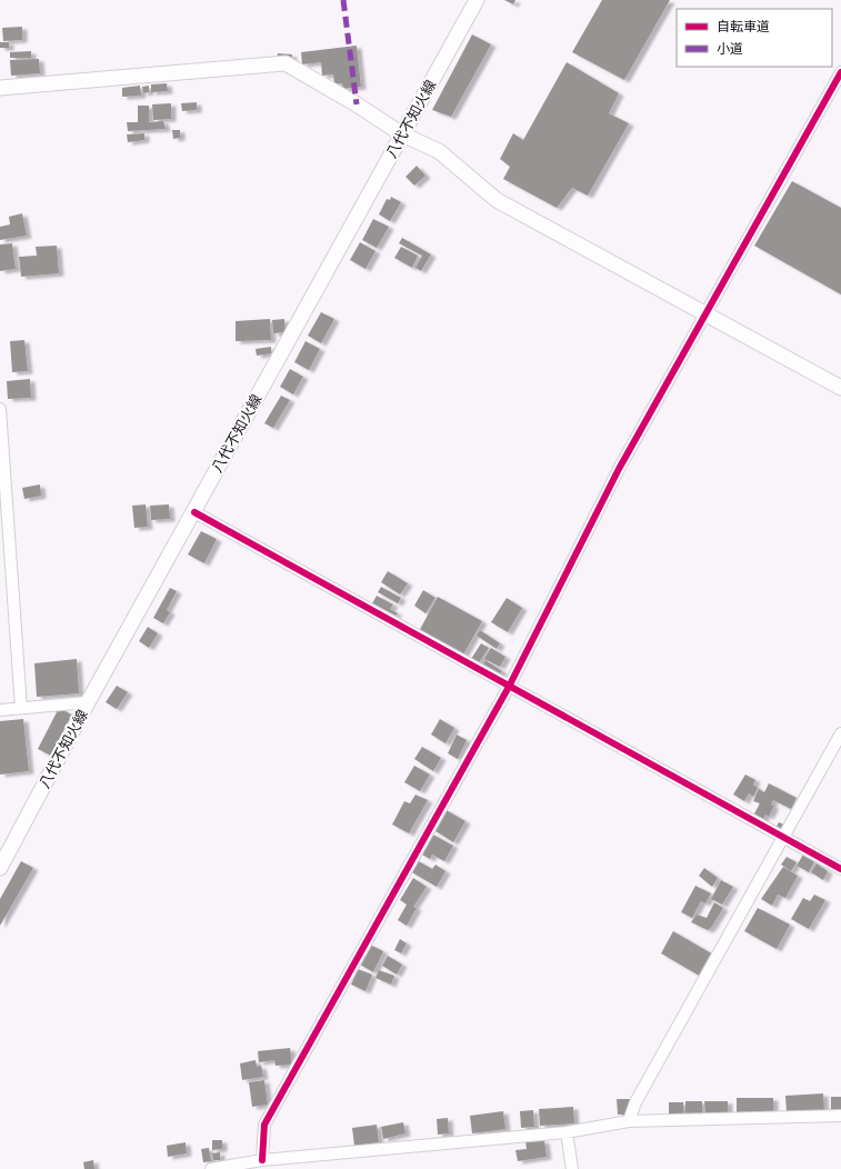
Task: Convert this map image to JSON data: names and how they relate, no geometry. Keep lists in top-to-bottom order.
{
  "streets": {
    "main road": ["八代不知火線"]
  },
  "legend": ["自転車道", "小道"]
}
